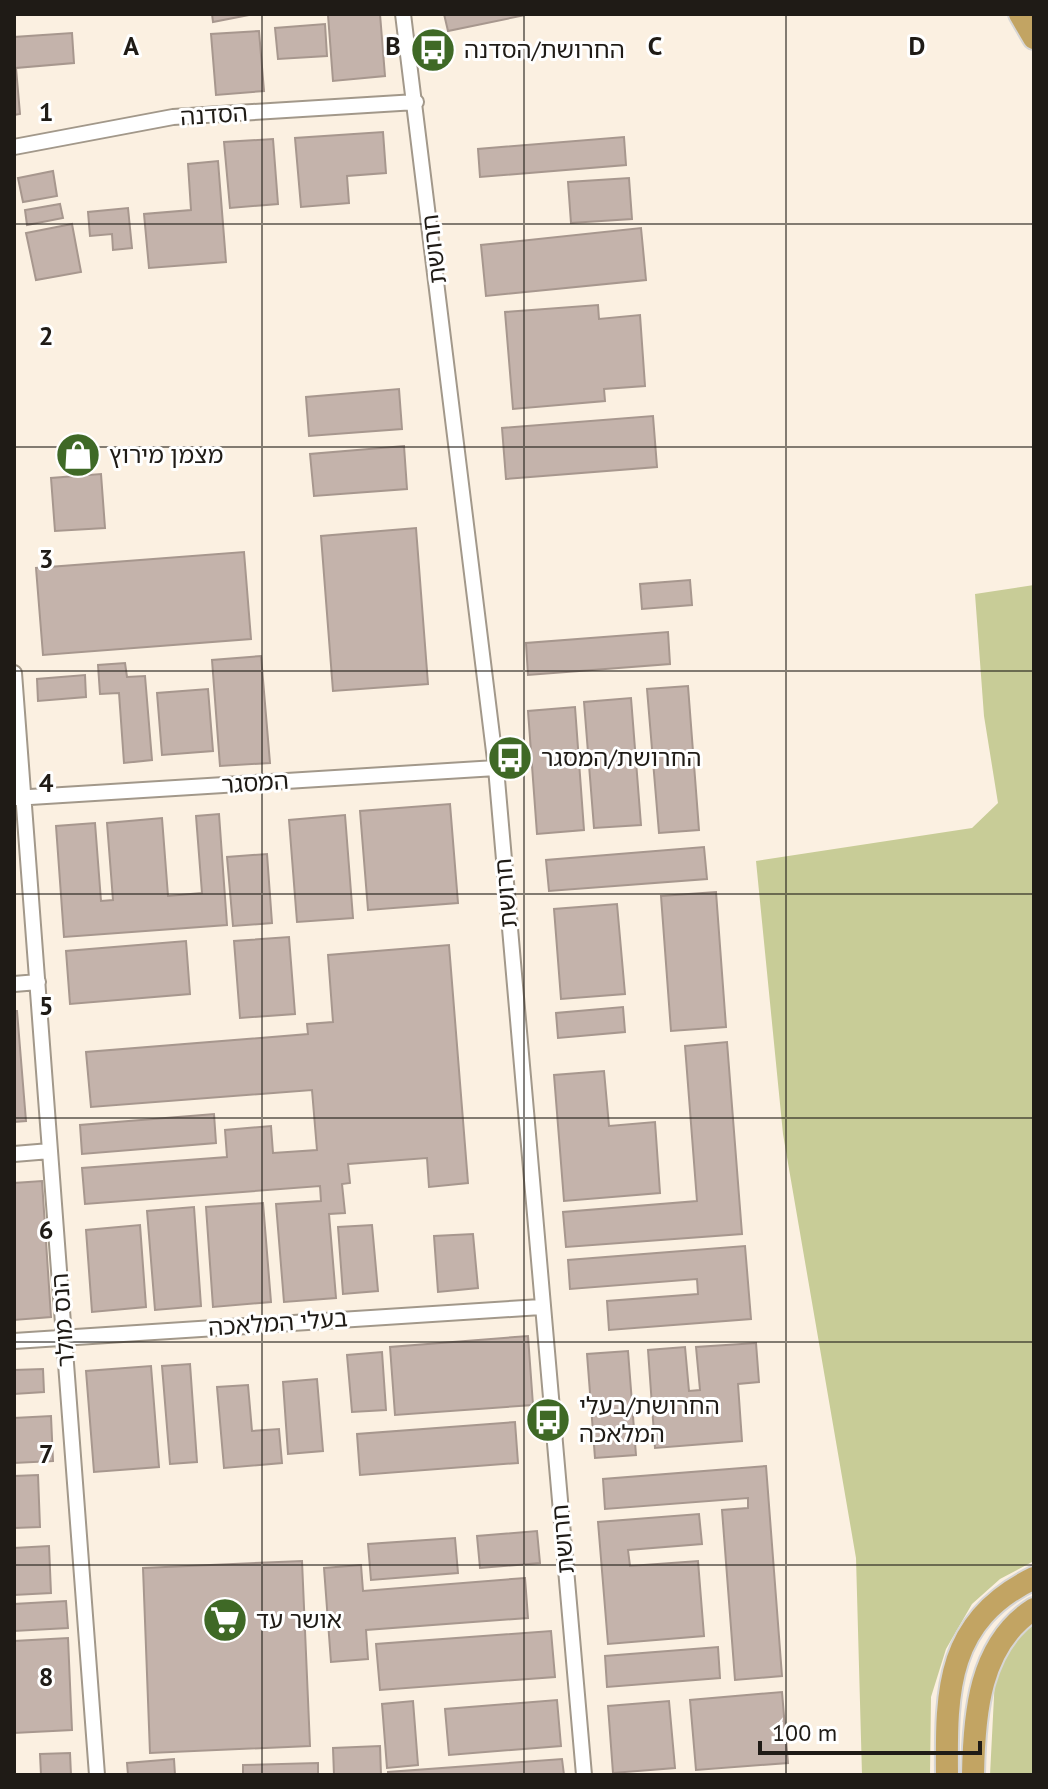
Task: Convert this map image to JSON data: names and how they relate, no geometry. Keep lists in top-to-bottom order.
{
  "streets": {
    "street": [
      "הסדנה",
      "חרושת",
      "המסגר",
      "הנס מולר",
      "בעלי המלאכה"
    ]
  },
  "crossings": [
    ["הסדנה", "חרושת"],
    ["חרושת", "המסגר"],
    ["חרושת", "בעלי המלאכה"],
    ["המסגר", "הנס מולר"],
    ["הנס מולר", "בעלי המלאכה"]
  ],
  "places": {
    "bus stop": ["החרושת/הסדנה", "החרושת/המסגר", "החרושת/בעלי המלאכה"],
    "shop": ["מצמן מירוץ"],
    "supermarket": ["אושר עד"]
  },
  "scale_bar": "100 m",
  "grid": {
    "columns": [
      "A",
      "B",
      "C",
      "D"
    ],
    "rows": [
      "1",
      "2",
      "3",
      "4",
      "5",
      "6",
      "7",
      "8"
    ]
  }
}
